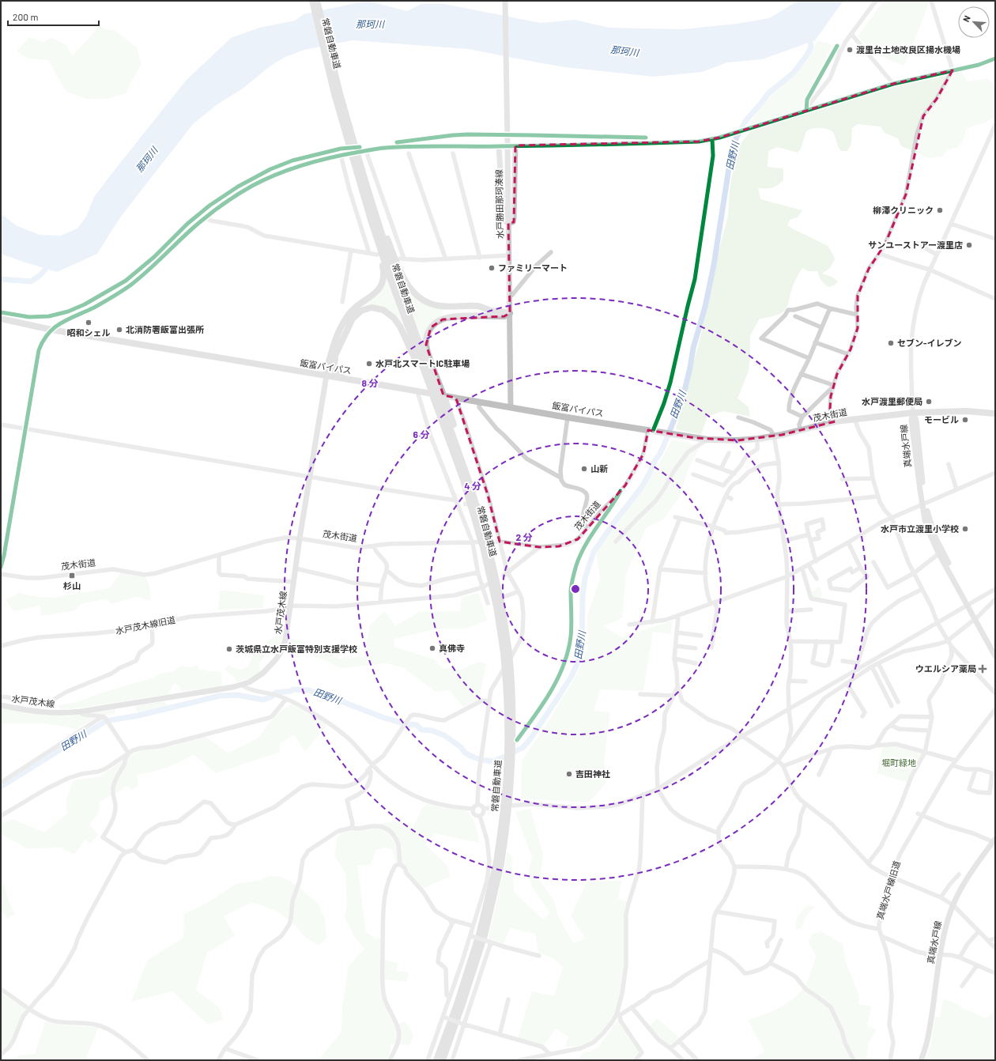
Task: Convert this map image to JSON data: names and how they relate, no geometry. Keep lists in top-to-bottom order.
{
  "streets": {
    "highway": ["常磐自動車道", "飯富バイパス", "茂木街道"],
    "main road": ["水戸勝田那珂湊線", "真端水戸線", "水戸茂木線"],
    "street": ["水戸茂木線旧道", "真端水戸線旧道"]
  },
  "crossings": [
    ["水戸勝田那珂湊線", "飯富バイパス"],
    ["飯富バイパス", "茂木街道"],
    ["飯富バイパス", "水戸茂木線"],
    ["茂木街道", "真端水戸線"],
    ["茂木街道", "水戸茂木線"],
    ["水戸茂木線", "水戸茂木線旧道"]
  ],
  "water": ["那珂川", "田野川"],
  "parks": ["堀町緑地"],
  "places": {
    "other": [
      "渡里台土地改良区揚水機場",
      "柳澤クリニック",
      "サンユーストアー渡里店",
      "ファミリーマート",
      "昭和シェル",
      "北消防署飯富出張所",
      "セブン-イレブン",
      "水戸北スマートIC駐車場",
      "水戸渡里郵便局",
      "モービル",
      "山新",
      "水戸市立渡里小学校",
      "真佛寺",
      "茨城県立水戸飯富特別支援学校",
      "吉田神社"
    ],
    "transit": ["杉山"],
    "health": ["ウエルシア薬局"]
  },
  "scale_bar": "200 m",
  "north": "top left",
  "rings": [
    "8 分",
    "6 分",
    "4 分",
    "2 分"
  ]
}
